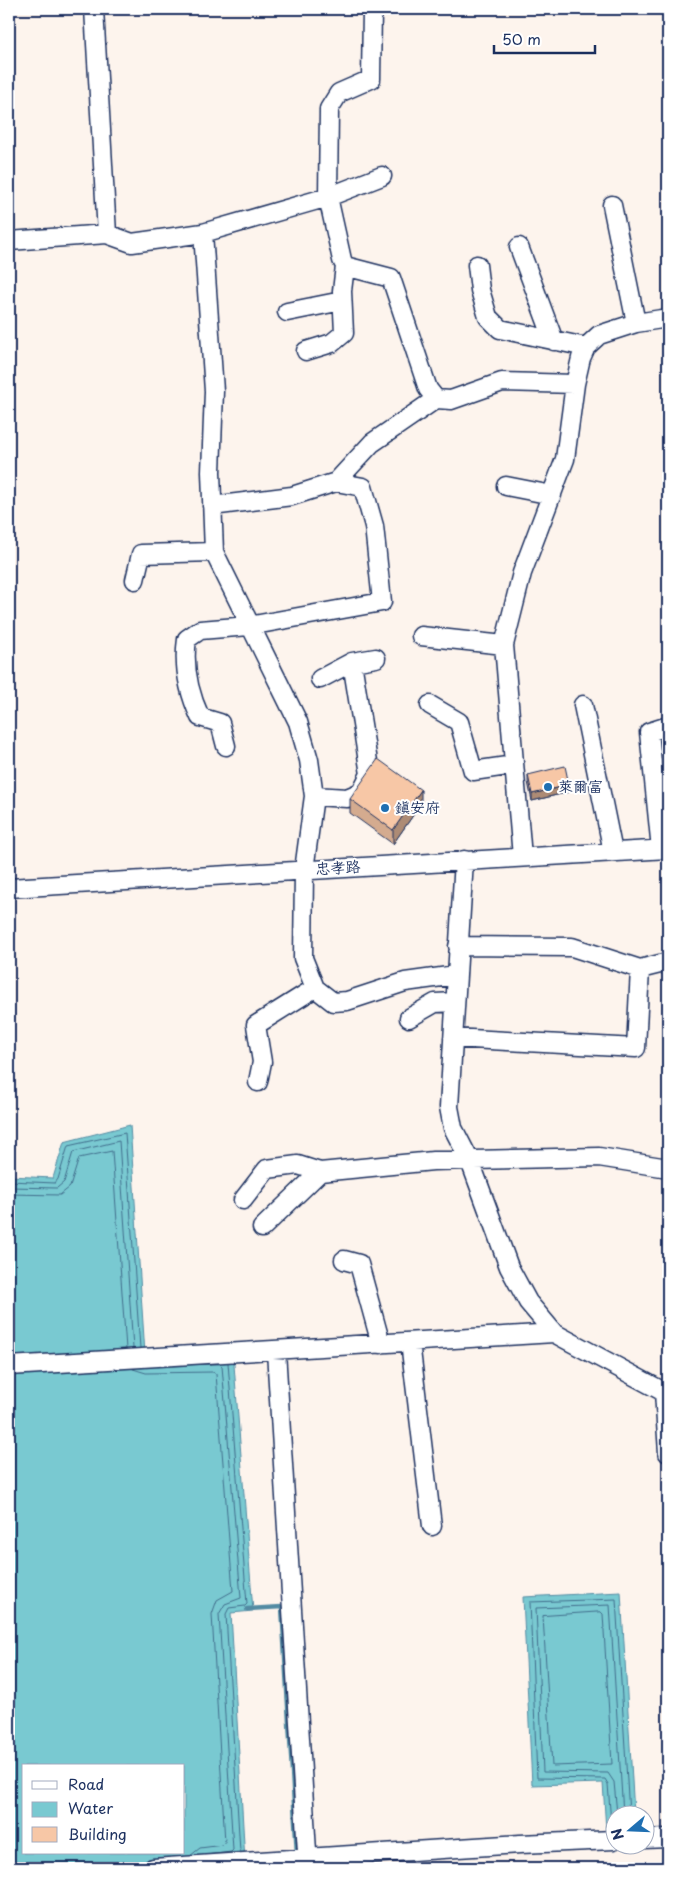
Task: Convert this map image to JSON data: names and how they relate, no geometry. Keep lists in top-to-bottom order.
{
  "streets": {
    "street": ["忠孝路"]
  },
  "places": ["萊爾富", "鎮安府"],
  "legend": ["Road", "Water", "Building"],
  "scale_bar": "50 m",
  "north": "left"
}
